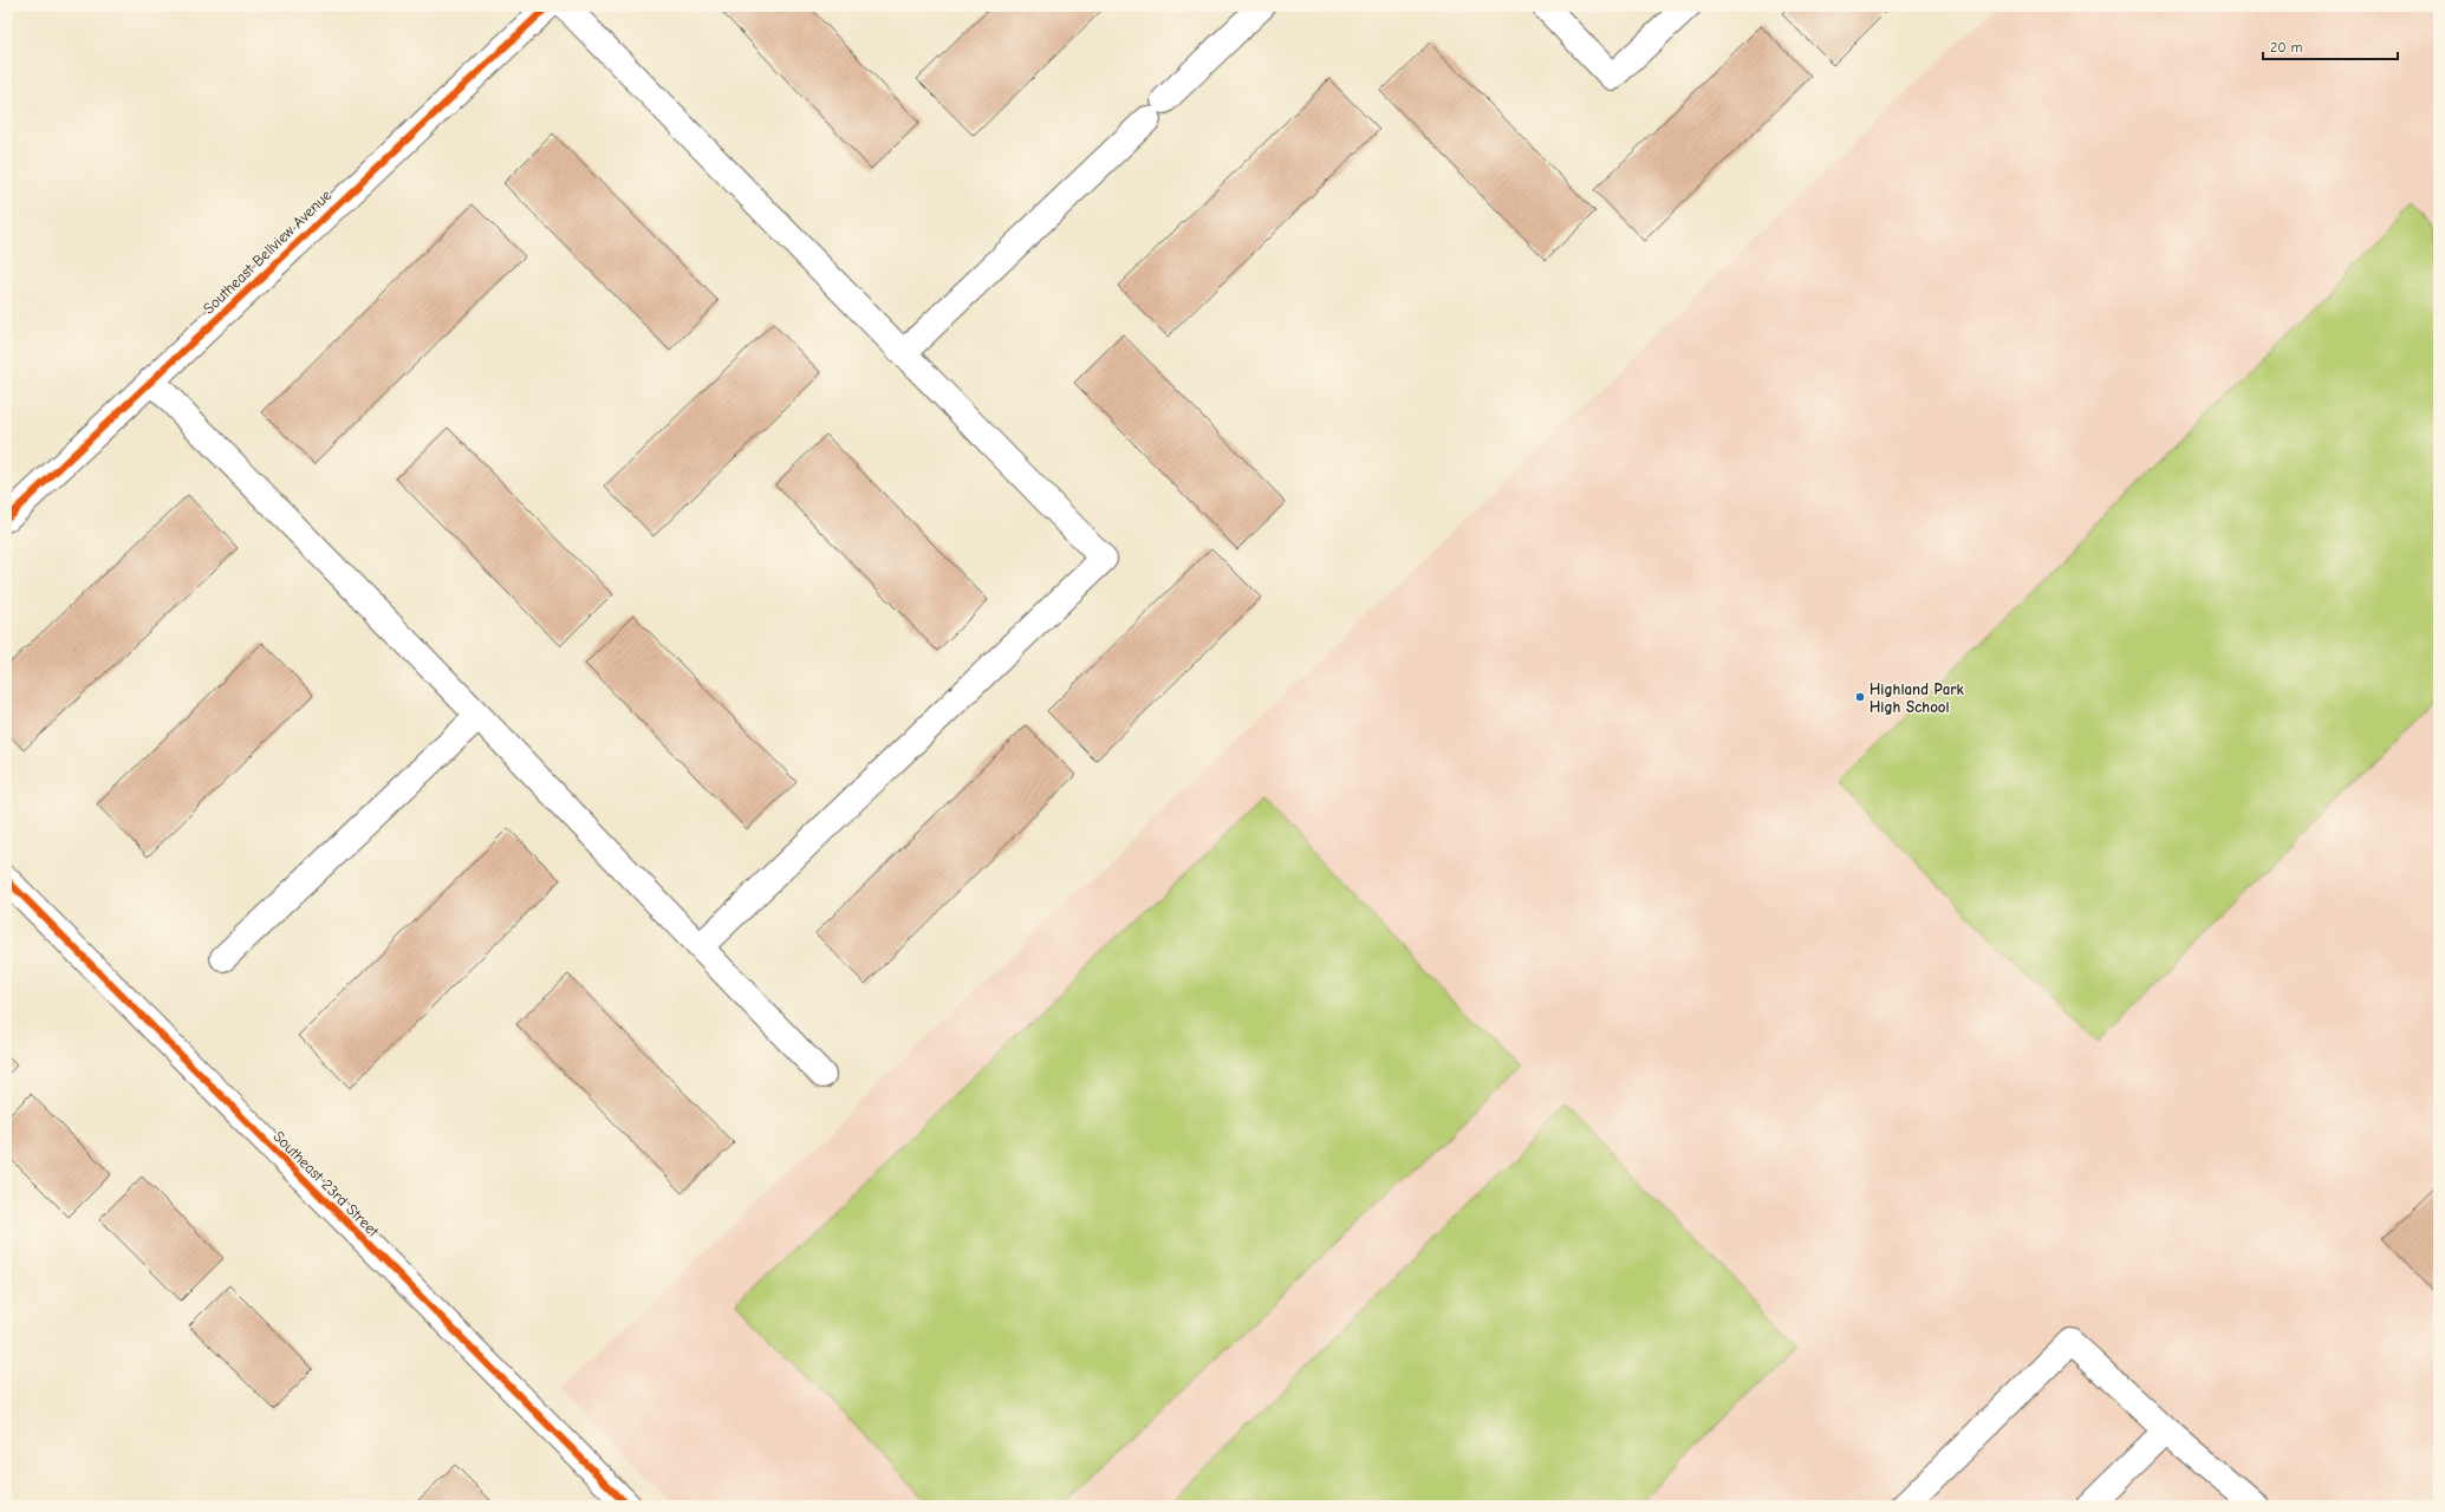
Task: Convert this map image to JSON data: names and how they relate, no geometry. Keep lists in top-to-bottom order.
{
  "streets": {
    "street": ["Southeast Bellview Avenue", "Southeast 23rd Street"]
  },
  "places": ["Highland Park High School"],
  "scale_bar": "20 m"
}
